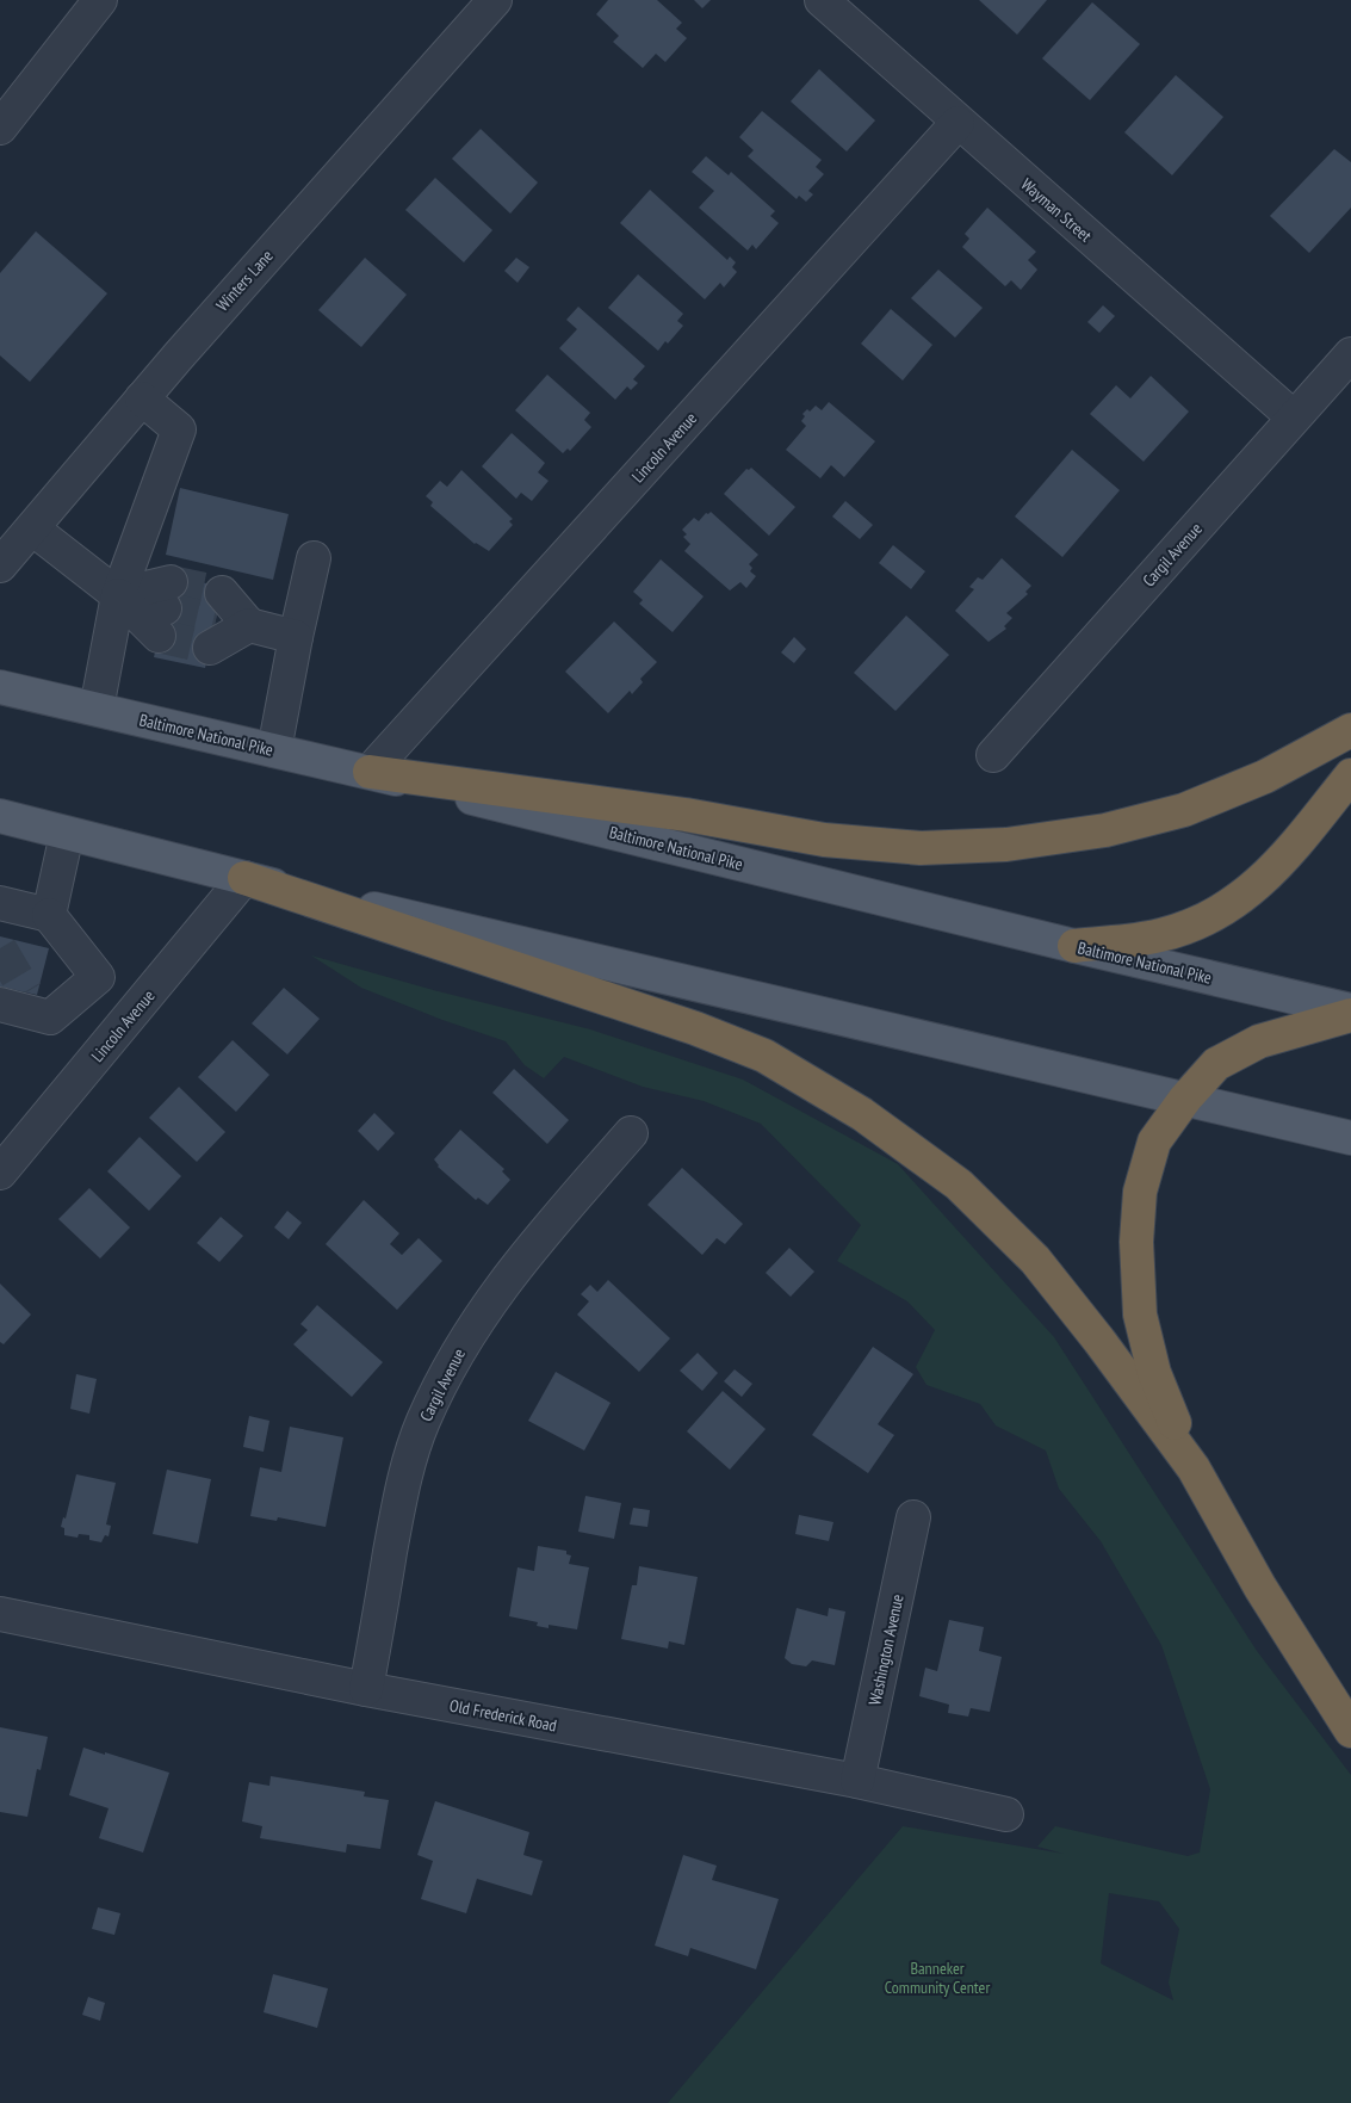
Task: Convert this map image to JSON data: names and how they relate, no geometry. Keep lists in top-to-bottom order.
{
  "streets": {
    "main road": ["Baltimore National Pike"],
    "street": [
      "Wayman Street",
      "Winters Lane",
      "Lincoln Avenue",
      "Cargil Avenue",
      "Washington Avenue",
      "Old Frederick Road"
    ]
  },
  "crossings": [
    ["Wayman Street", "Lincoln Avenue"],
    ["Wayman Street", "Cargil Avenue"],
    ["Lincoln Avenue", "Baltimore National Pike"],
    ["Cargil Avenue", "Old Frederick Road"],
    ["Washington Avenue", "Old Frederick Road"]
  ],
  "parks": ["Banneker Community Center"]
}
